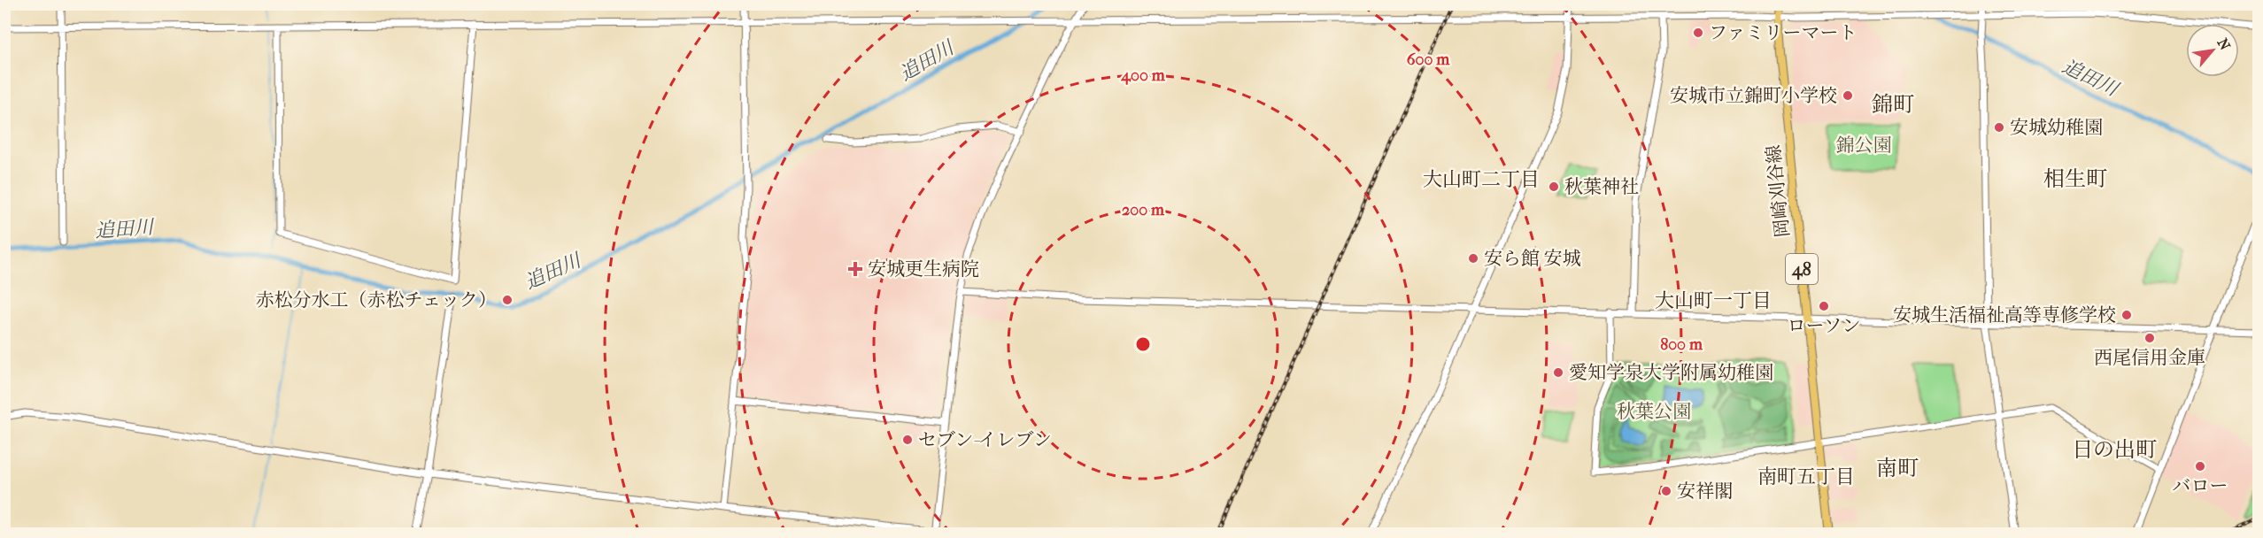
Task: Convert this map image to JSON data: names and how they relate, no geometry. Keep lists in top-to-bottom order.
{
  "streets": {
    "main road": ["岡崎刈谷線", "48"]
  },
  "districts": [
    "錦町",
    "大山町二丁目",
    "相生町",
    "大山町一丁目",
    "日の出町",
    "南町",
    "南町五丁目"
  ],
  "water": ["追田川"],
  "parks": ["錦公園", "秋葉公園"],
  "places": {
    "other": [
      "ファミリーマート",
      "安城市立錦町小学校",
      "安城幼稚園",
      "秋葉神社",
      "安ら館 安城",
      "赤松分水工（赤松チェック）",
      "ローソン",
      "安城生活福祉高等専修学校",
      "西尾信用金庫",
      "愛知学泉大学附属幼稚園",
      "セブン-イレブン",
      "バロー",
      "安祥閣"
    ],
    "health": ["安城更生病院"]
  },
  "north": "top right",
  "rings": [
    "600 m",
    "400 m",
    "200 m",
    "800 m"
  ]
}
